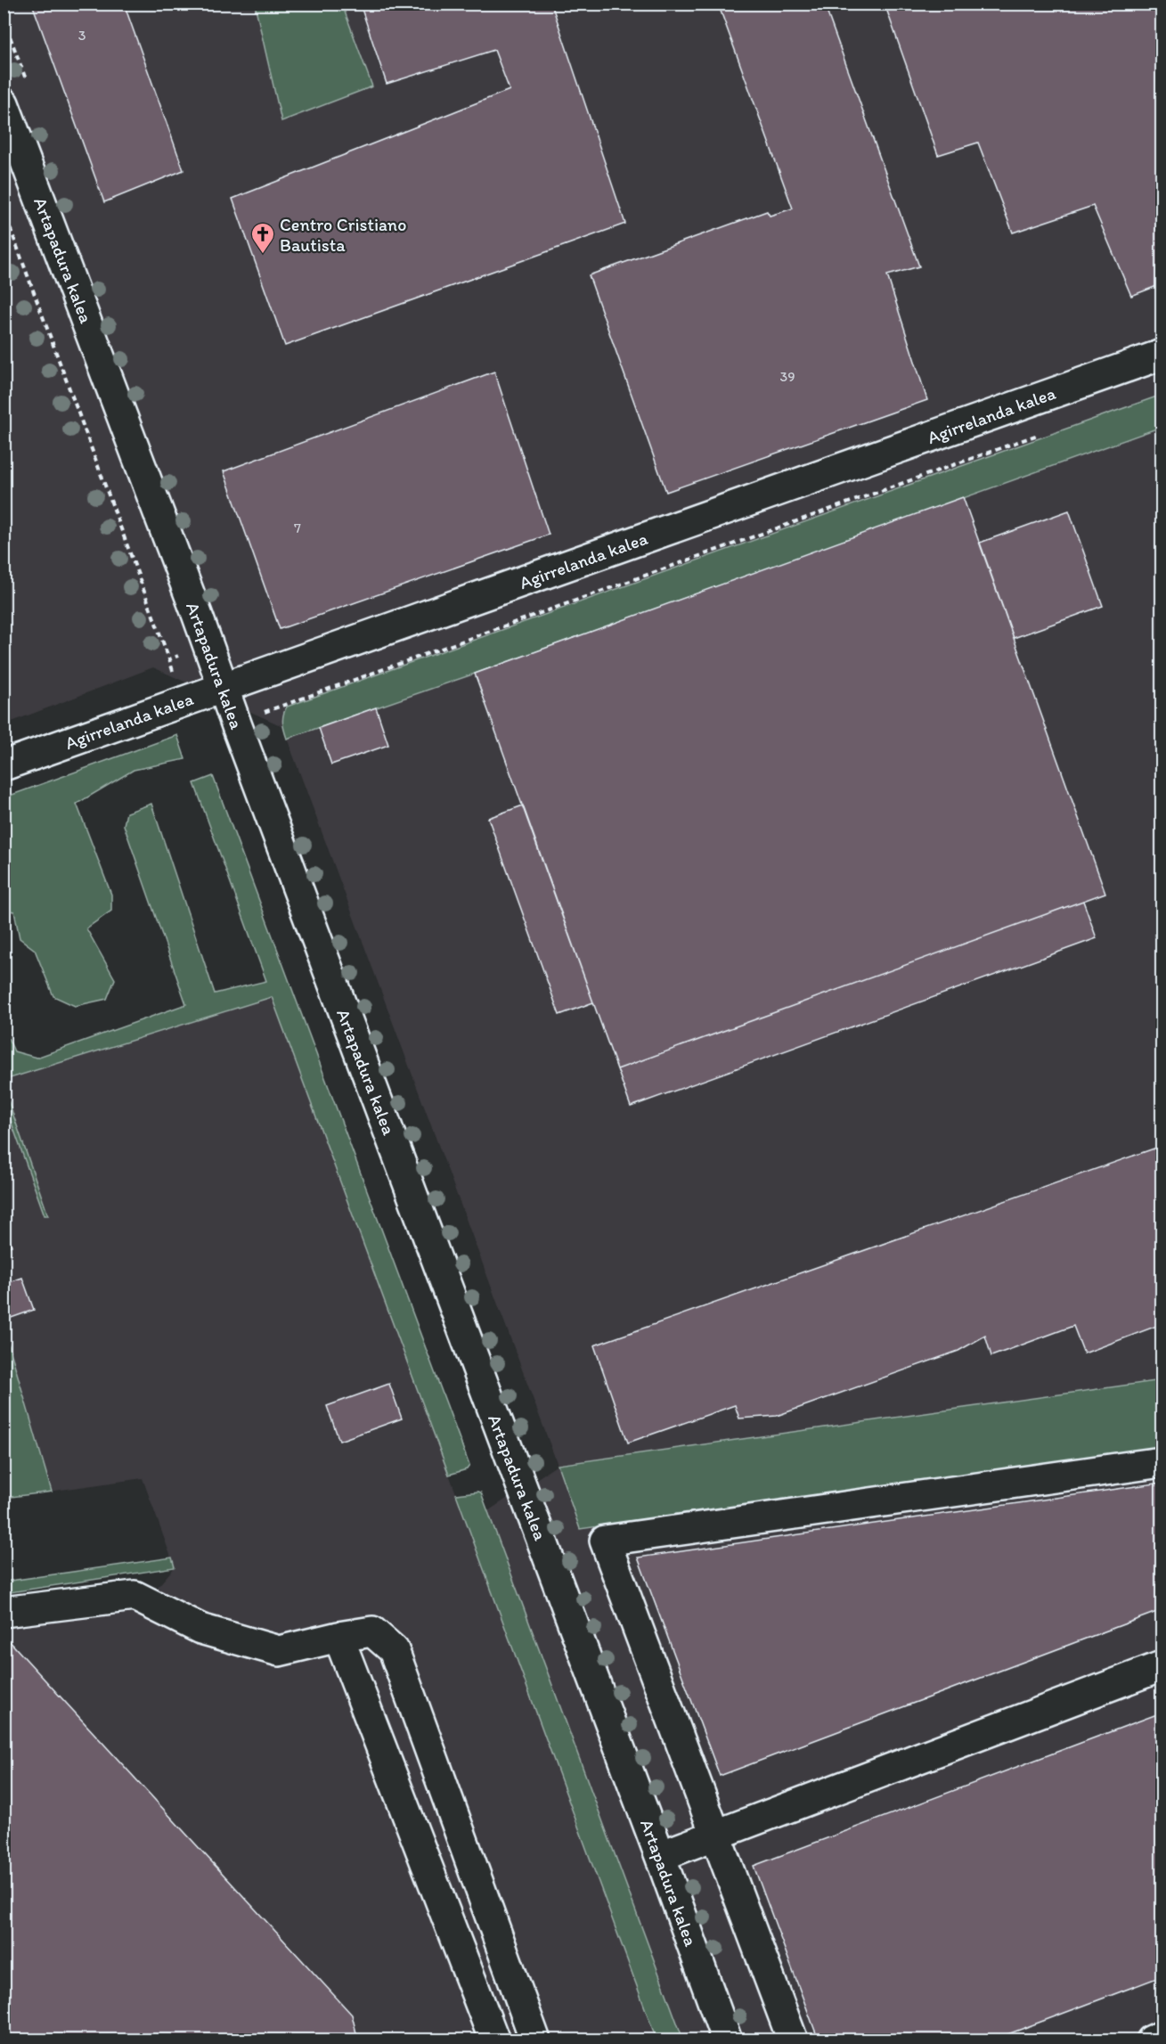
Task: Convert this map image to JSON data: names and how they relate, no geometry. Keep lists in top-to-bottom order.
{
  "streets": {
    "street": ["Artapadura kalea", "Agirrelanda kalea"]
  },
  "crossings": [
    ["Artapadura kalea", "Agirrelanda kalea"]
  ],
  "places": {
    "church": ["Centro Cristiano Bautista"]
  },
  "house_numbers": ["3", "39", "7"]
}
